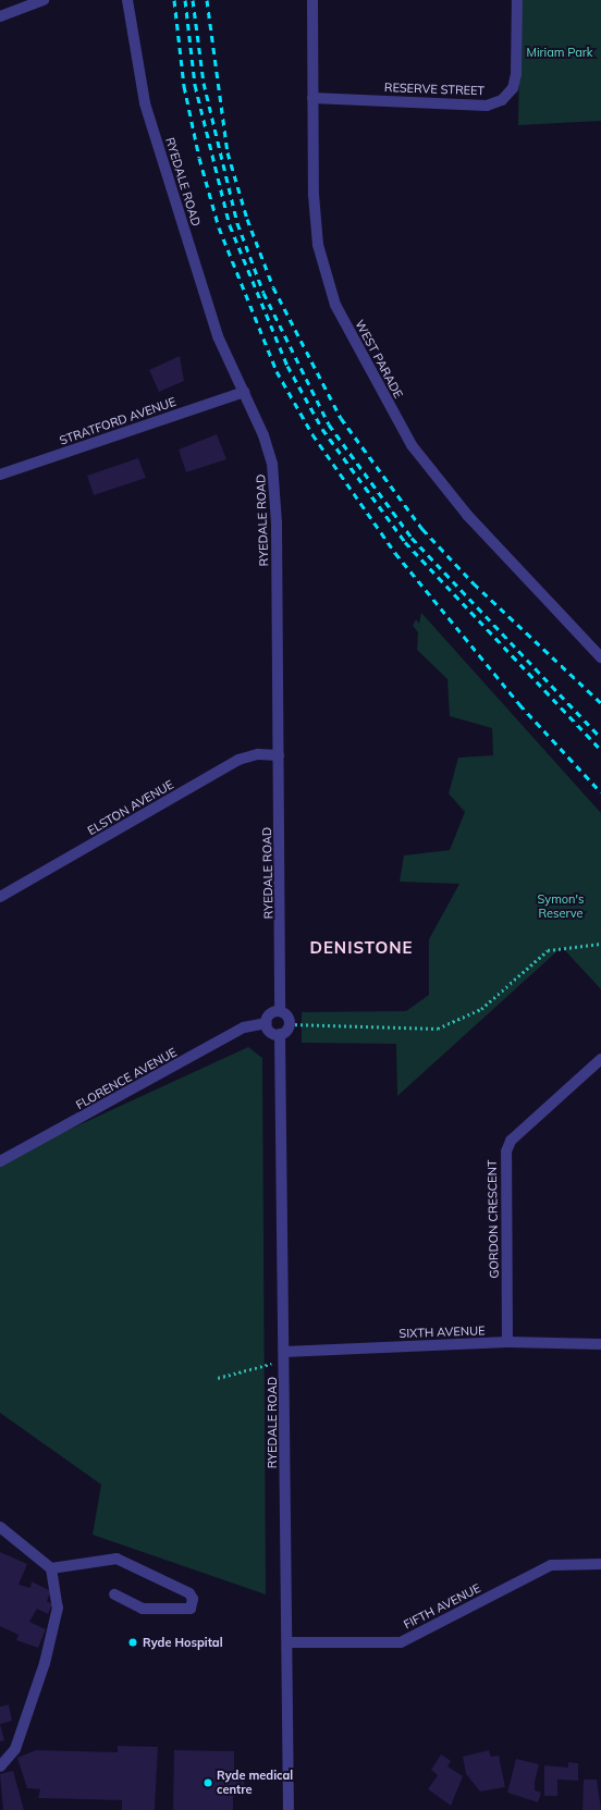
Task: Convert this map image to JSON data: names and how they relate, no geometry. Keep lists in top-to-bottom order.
{
  "streets": {
    "street": [
      "RESERVE STREET",
      "RYEDALE ROAD",
      "WEST PARADE",
      "STRATFORD AVENUE",
      "ELSTON AVENUE",
      "FLORENCE AVENUE",
      "GORDON CRESCENT",
      "SIXTH AVENUE",
      "FIFTH AVENUE"
    ]
  },
  "crossings": [
    ["RESERVE STREET", "WEST PARADE"],
    ["RYEDALE ROAD", "STRATFORD AVENUE"],
    ["RYEDALE ROAD", "ELSTON AVENUE"],
    ["RYEDALE ROAD", "FLORENCE AVENUE"],
    ["RYEDALE ROAD", "SIXTH AVENUE"],
    ["RYEDALE ROAD", "FIFTH AVENUE"],
    ["GORDON CRESCENT", "SIXTH AVENUE"]
  ],
  "districts": ["DENISTONE"],
  "parks": ["Miriam Park", "Symon's Reserve"],
  "places": ["Ryde Hospital", "Ryde medical centre"]
}
